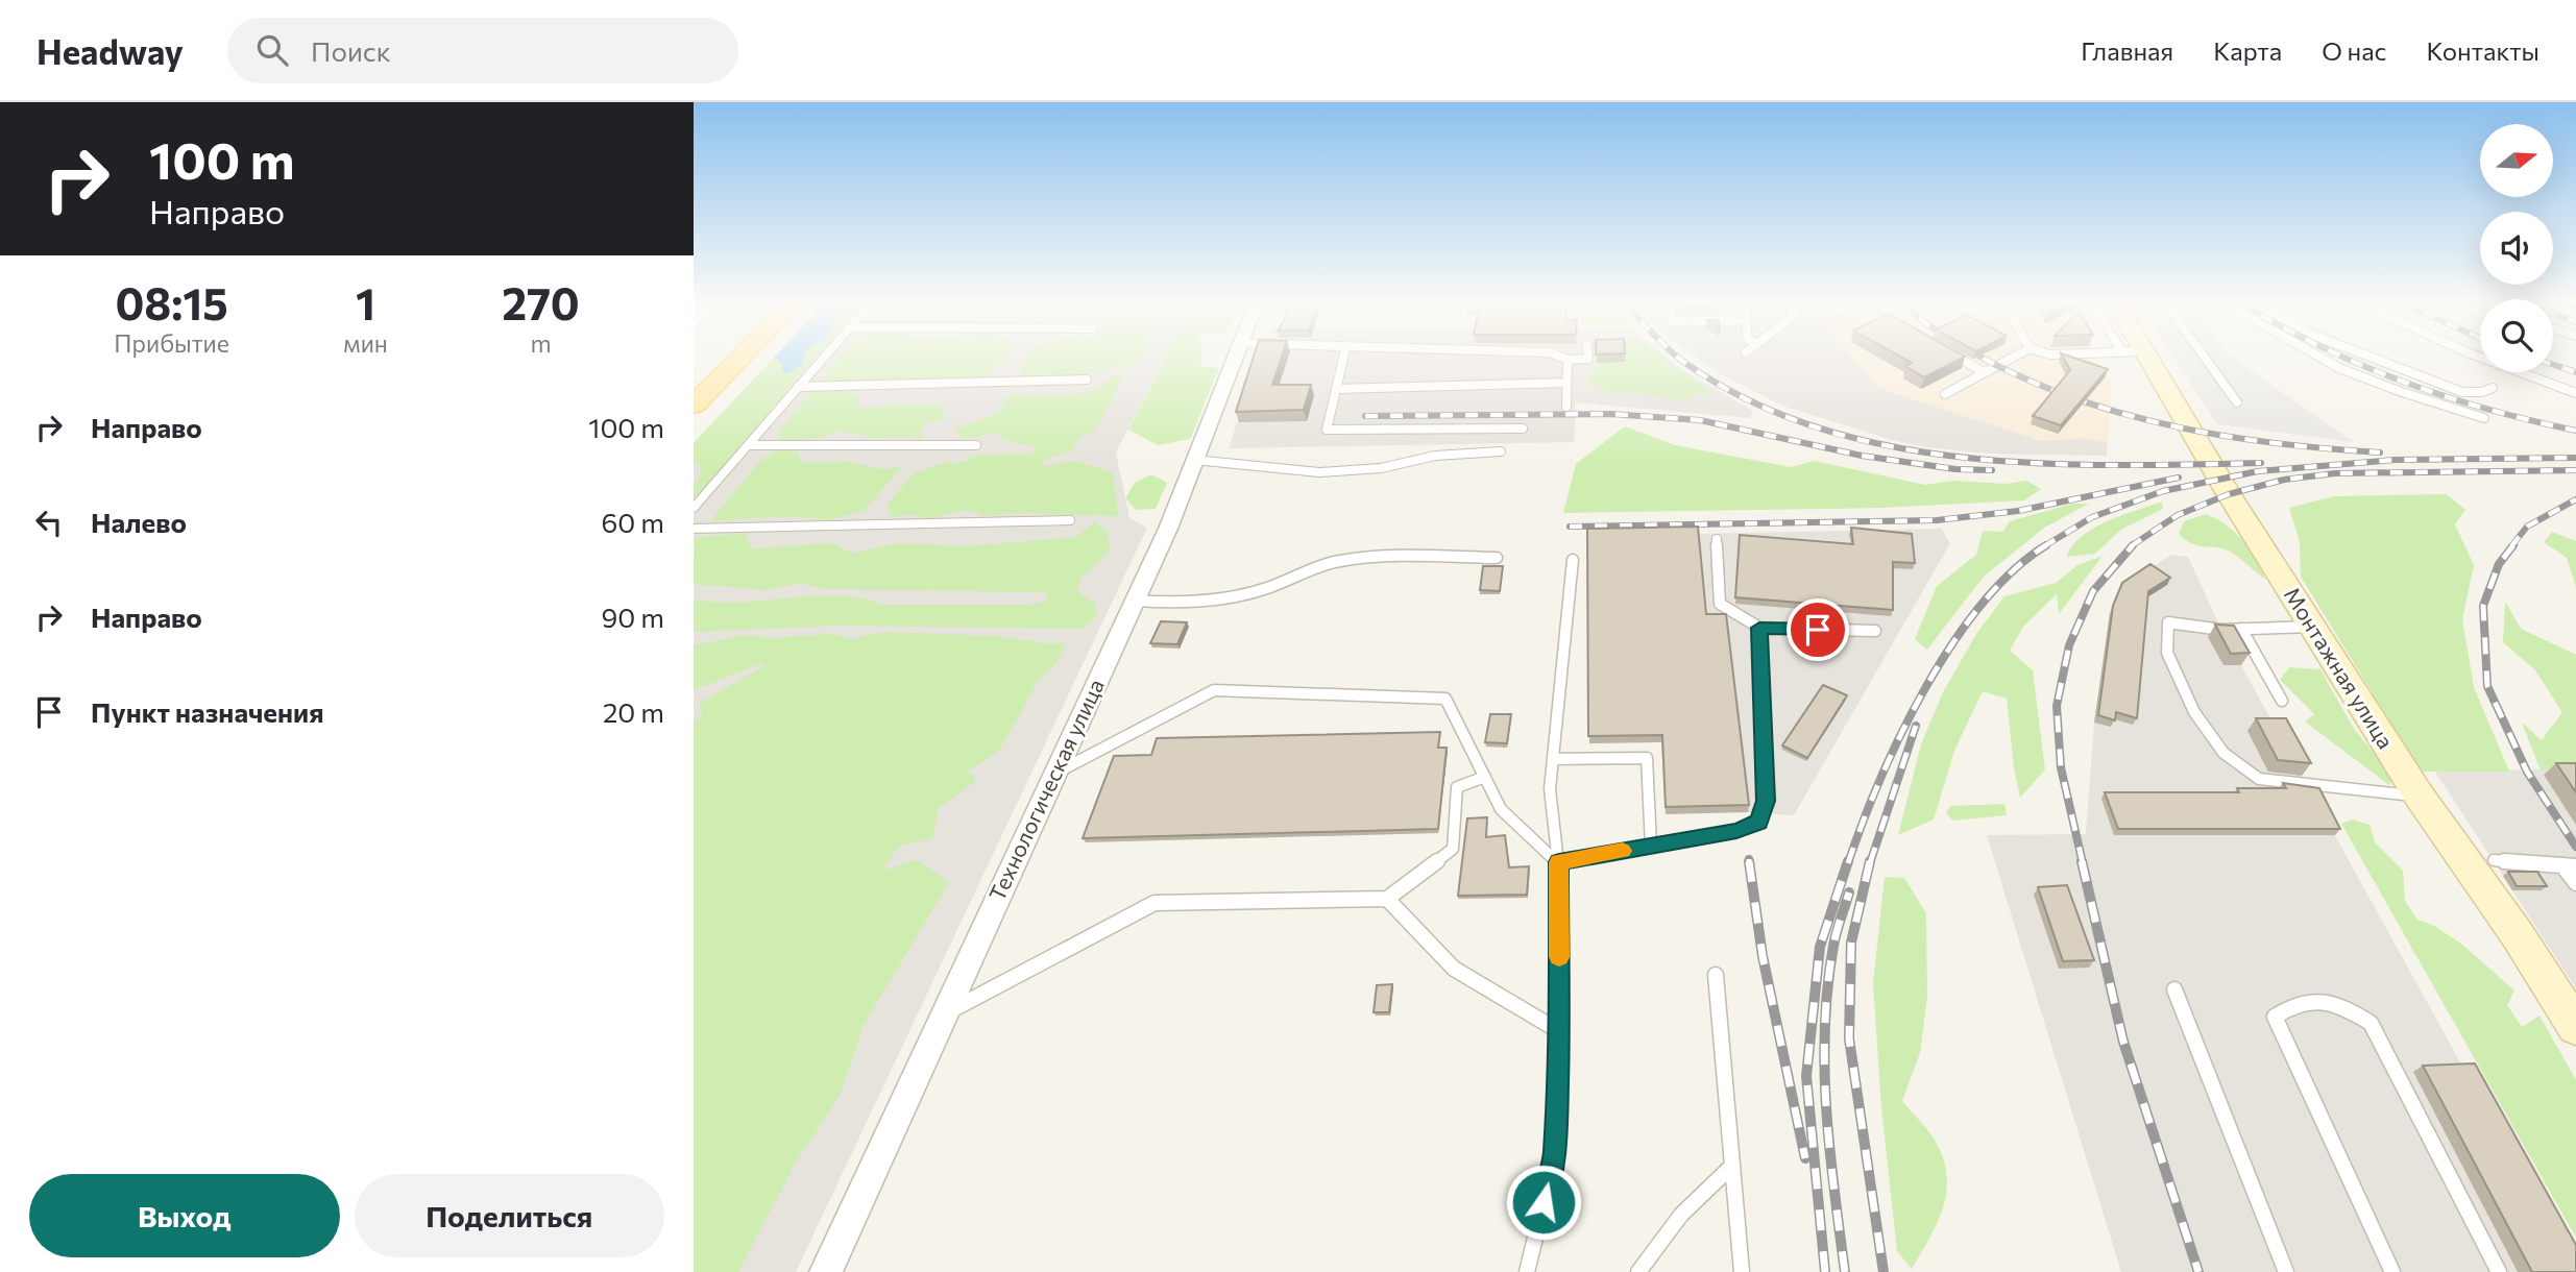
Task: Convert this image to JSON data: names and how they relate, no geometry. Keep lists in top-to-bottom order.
{
  "streets": {
    "street": ["Монтажная улица", "Технологическая улица"]
  },
  "north": "right",
  "page": {
    "header": "Headway",
    "search": "Поиск",
    "nav": [
      "Главная",
      "Карта",
      "О нас",
      "Контакты"
    ],
    "turn": ["100 m", "Направо"],
    "eta": [
      "08:15",
      "Прибытие",
      "1",
      "мин",
      "270",
      "m"
    ],
    "list": [
      {
        "name": "Направо",
        "value": "100 m"
      },
      {
        "name": "Налево",
        "value": "60 m"
      },
      {
        "name": "Направо",
        "value": "90 m"
      },
      {
        "name": "Пункт назначения",
        "value": "20 m"
      }
    ],
    "buttons": ["Выход", "Поделиться"]
  }
}
